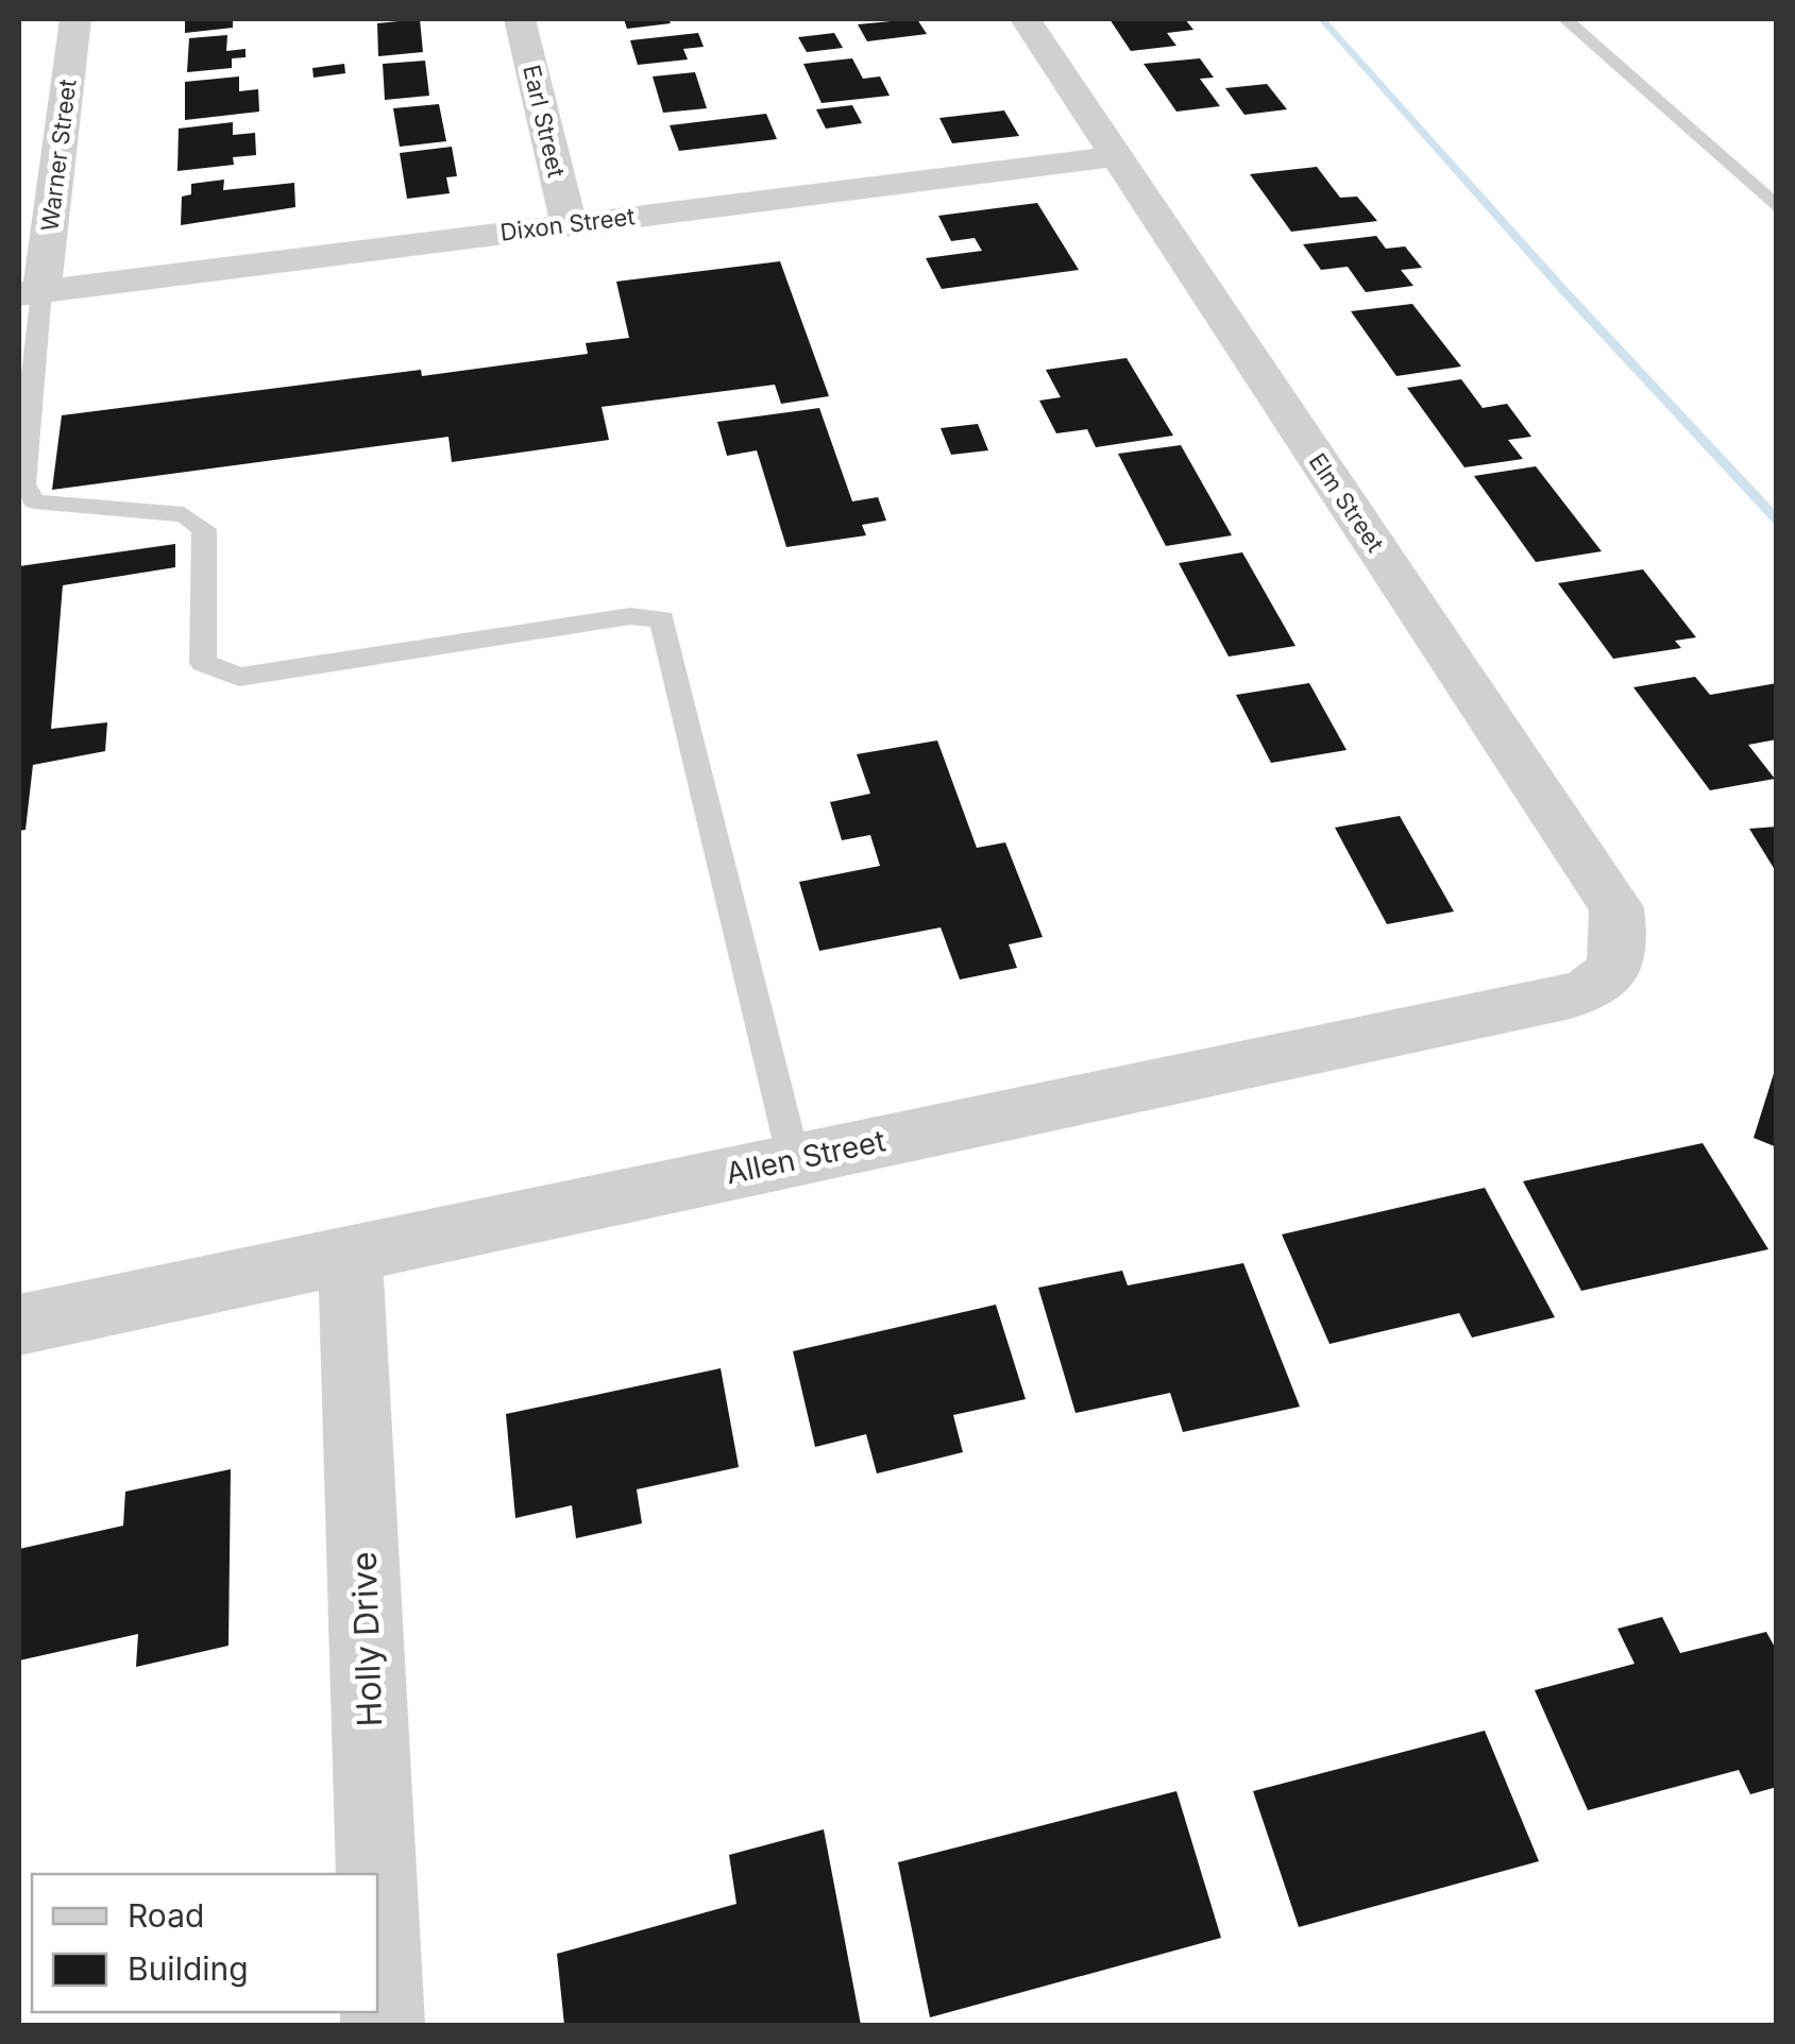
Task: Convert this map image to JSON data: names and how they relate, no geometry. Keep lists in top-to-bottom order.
{
  "streets": {
    "street": [
      "Earl Street",
      "Warner Street",
      "Dixon Street",
      "Elm Street",
      "Allen Street",
      "Holly Drive"
    ]
  },
  "crossings": [
    ["Earl Street", "Dixon Street"],
    ["Warner Street", "Dixon Street"],
    ["Dixon Street", "Elm Street"],
    ["Elm Street", "Allen Street"],
    ["Allen Street", "Holly Drive"]
  ],
  "legend": ["Road", "Building"]
}
